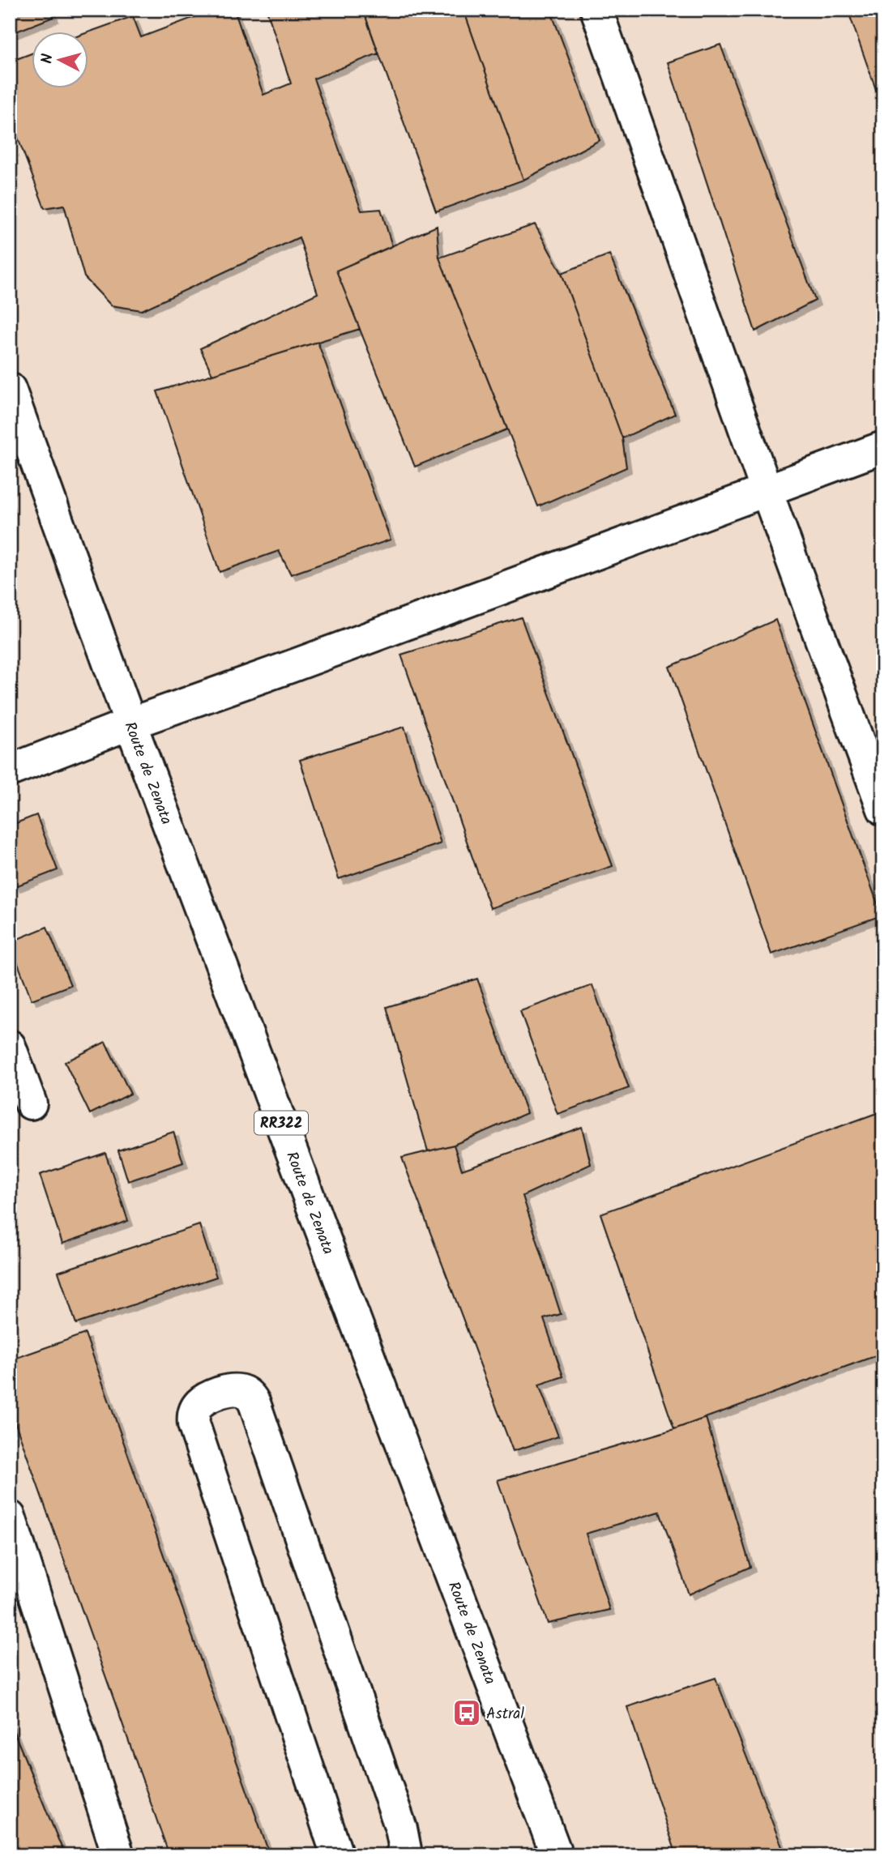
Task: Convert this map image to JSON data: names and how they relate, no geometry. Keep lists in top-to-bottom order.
{
  "streets": {
    "main road": ["Route de Zenata", "RR322"]
  },
  "places": {
    "bus stop": ["Astral"]
  },
  "north": "left"
}
